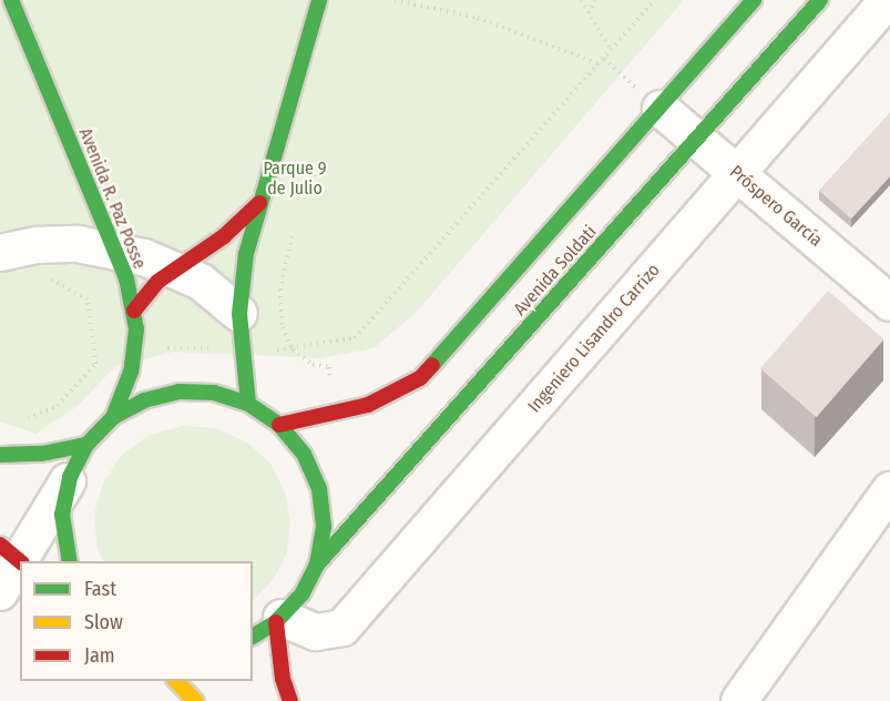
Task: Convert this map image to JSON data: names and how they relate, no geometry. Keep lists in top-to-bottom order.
{
  "streets": {
    "main road": ["Avenida R. Paz Posse", "Avenida Soldati"],
    "street": ["Próspero García", "Ingeniero Lisandro Carrizo"]
  },
  "crossings": [
    ["Próspero García", "Avenida Soldati"],
    ["Próspero García", "Ingeniero Lisandro Carrizo"]
  ],
  "parks": ["Parque 9 de Julio"],
  "legend": ["Fast", "Slow", "Jam"]
}
